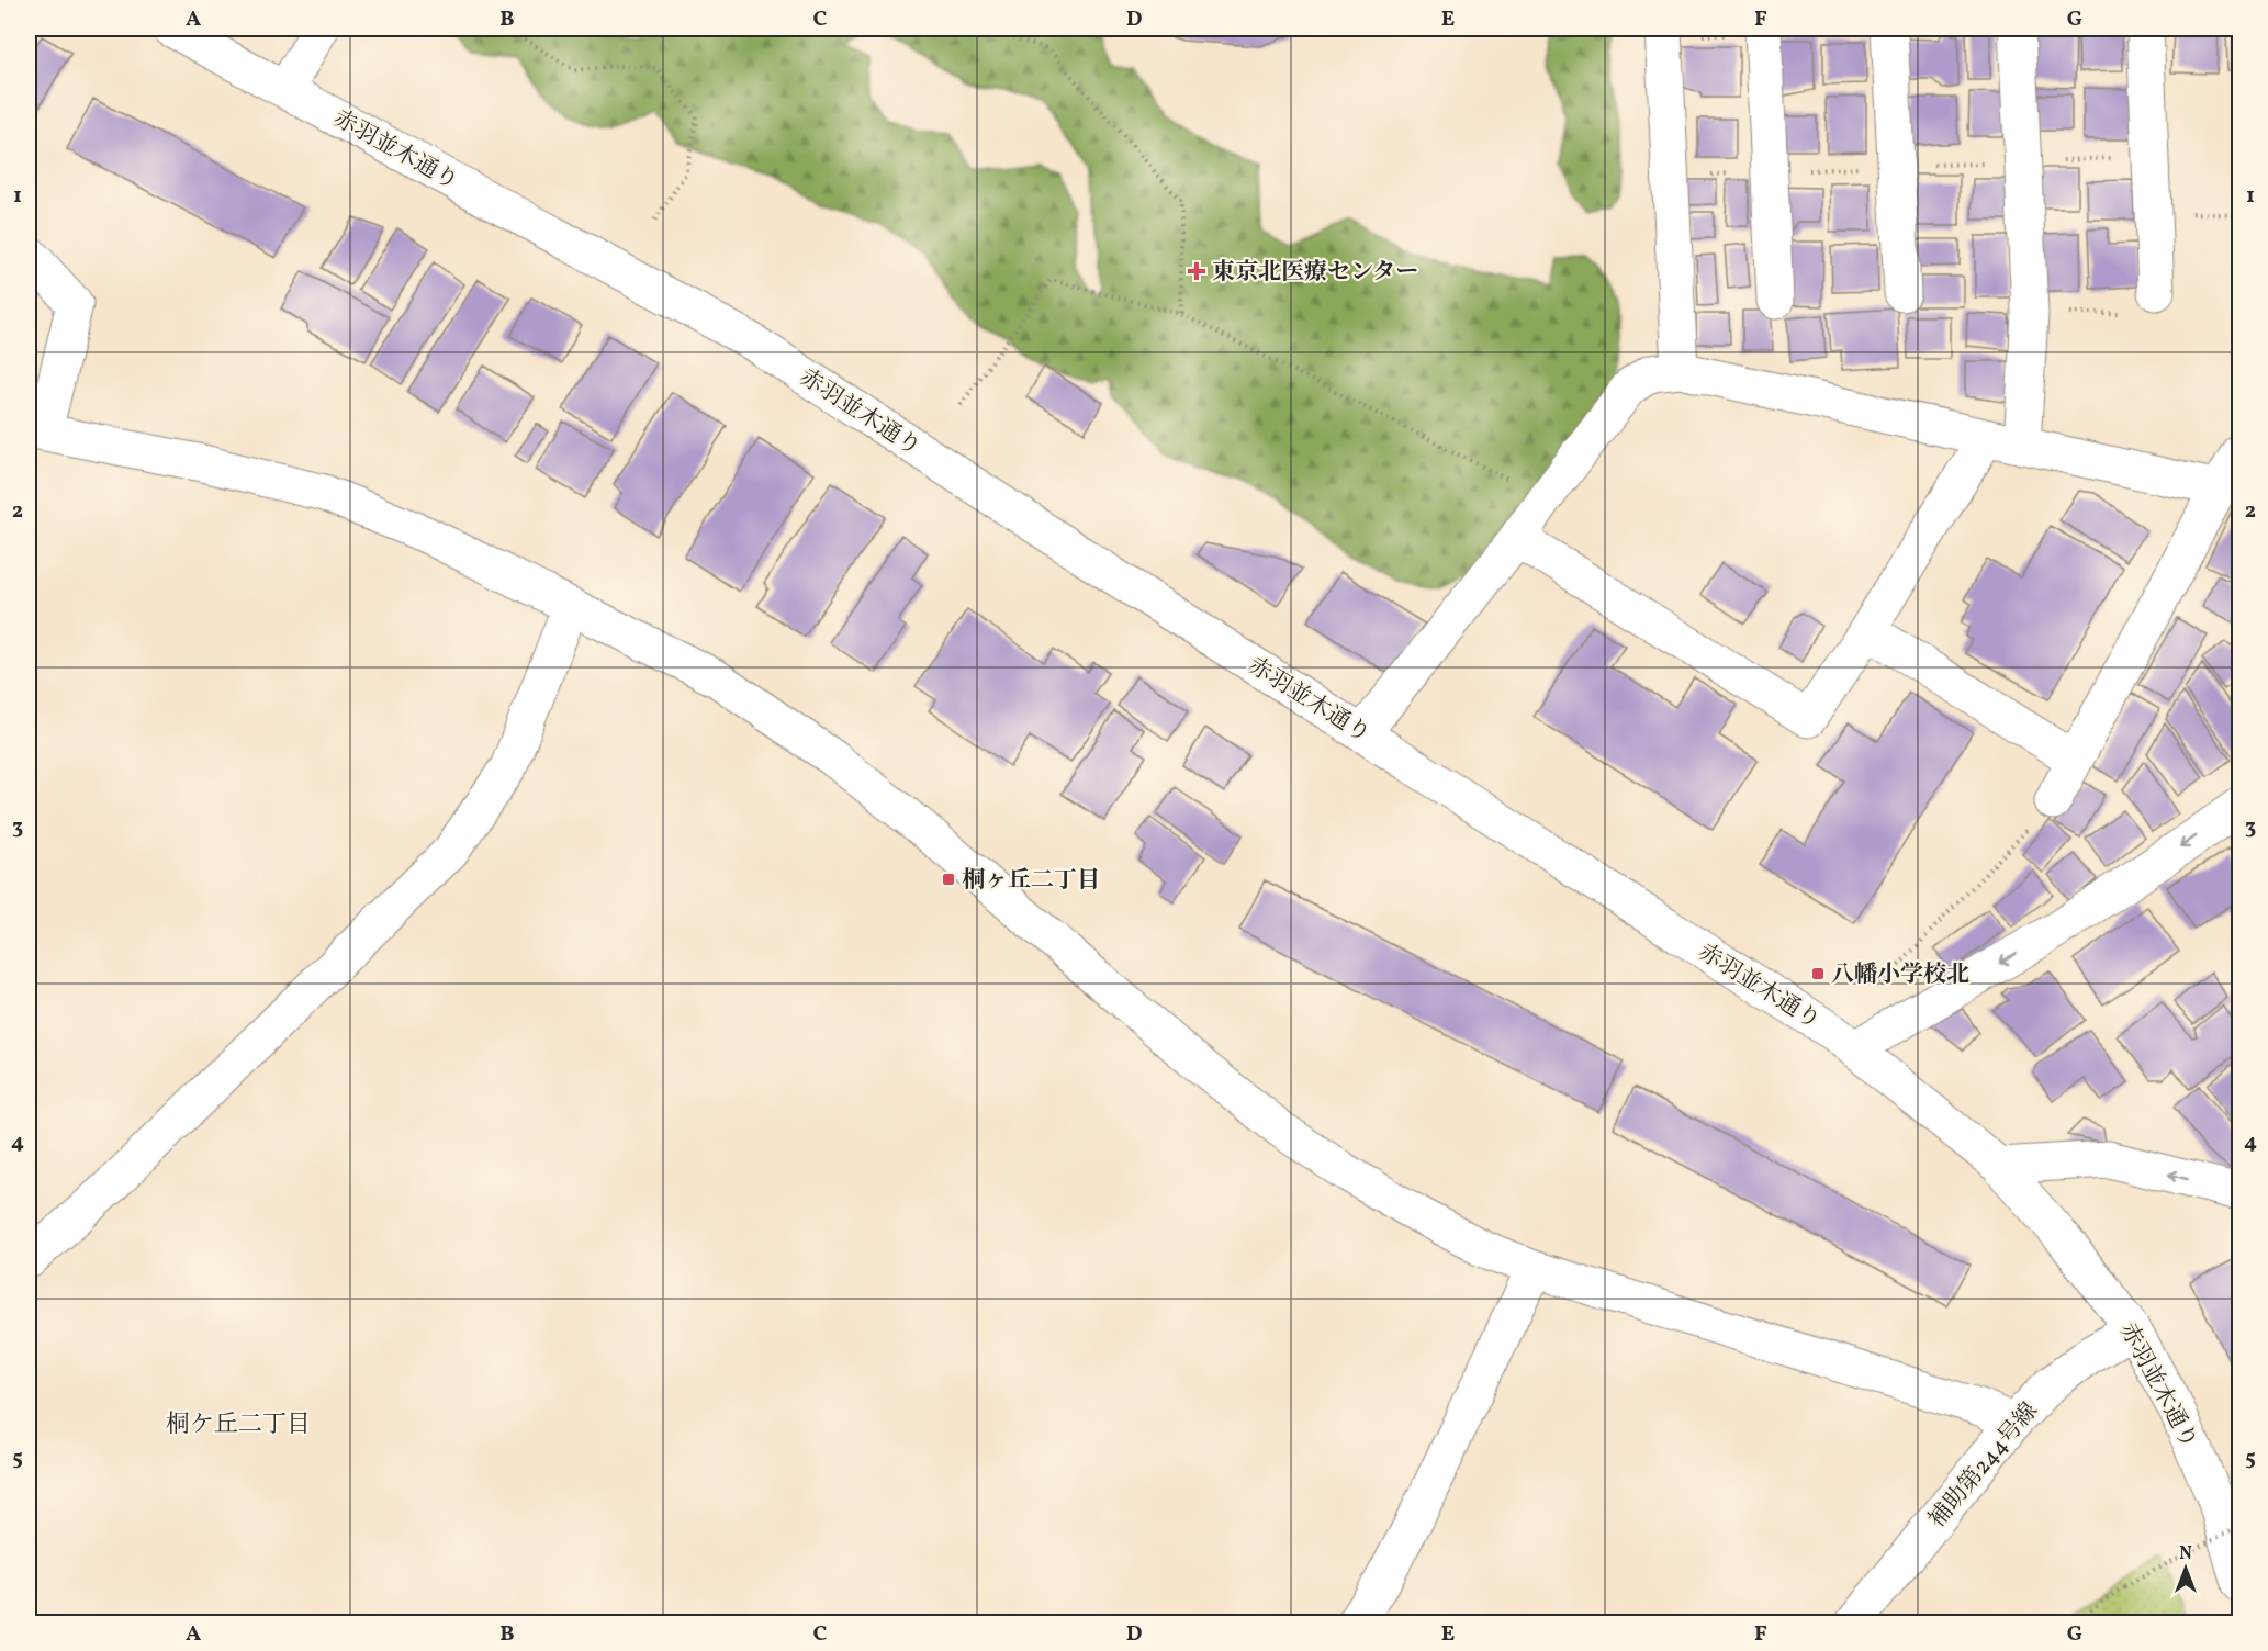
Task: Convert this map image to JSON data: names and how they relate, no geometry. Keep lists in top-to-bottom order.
{
  "streets": {
    "street": ["赤羽並木通り", "補助第244号線"]
  },
  "crossings": [
    ["赤羽並木通り", "補助第244号線"]
  ],
  "districts": ["桐ケ丘二丁目"],
  "places": {
    "health": ["東京北医療センター"],
    "transit": ["桐ヶ丘二丁目", "八幡小学校北"]
  },
  "north": "top",
  "grid": {
    "columns": [
      "A",
      "B",
      "C",
      "D",
      "E",
      "F",
      "G"
    ],
    "rows": [
      "1",
      "2",
      "3",
      "4",
      "5"
    ]
  }
}
